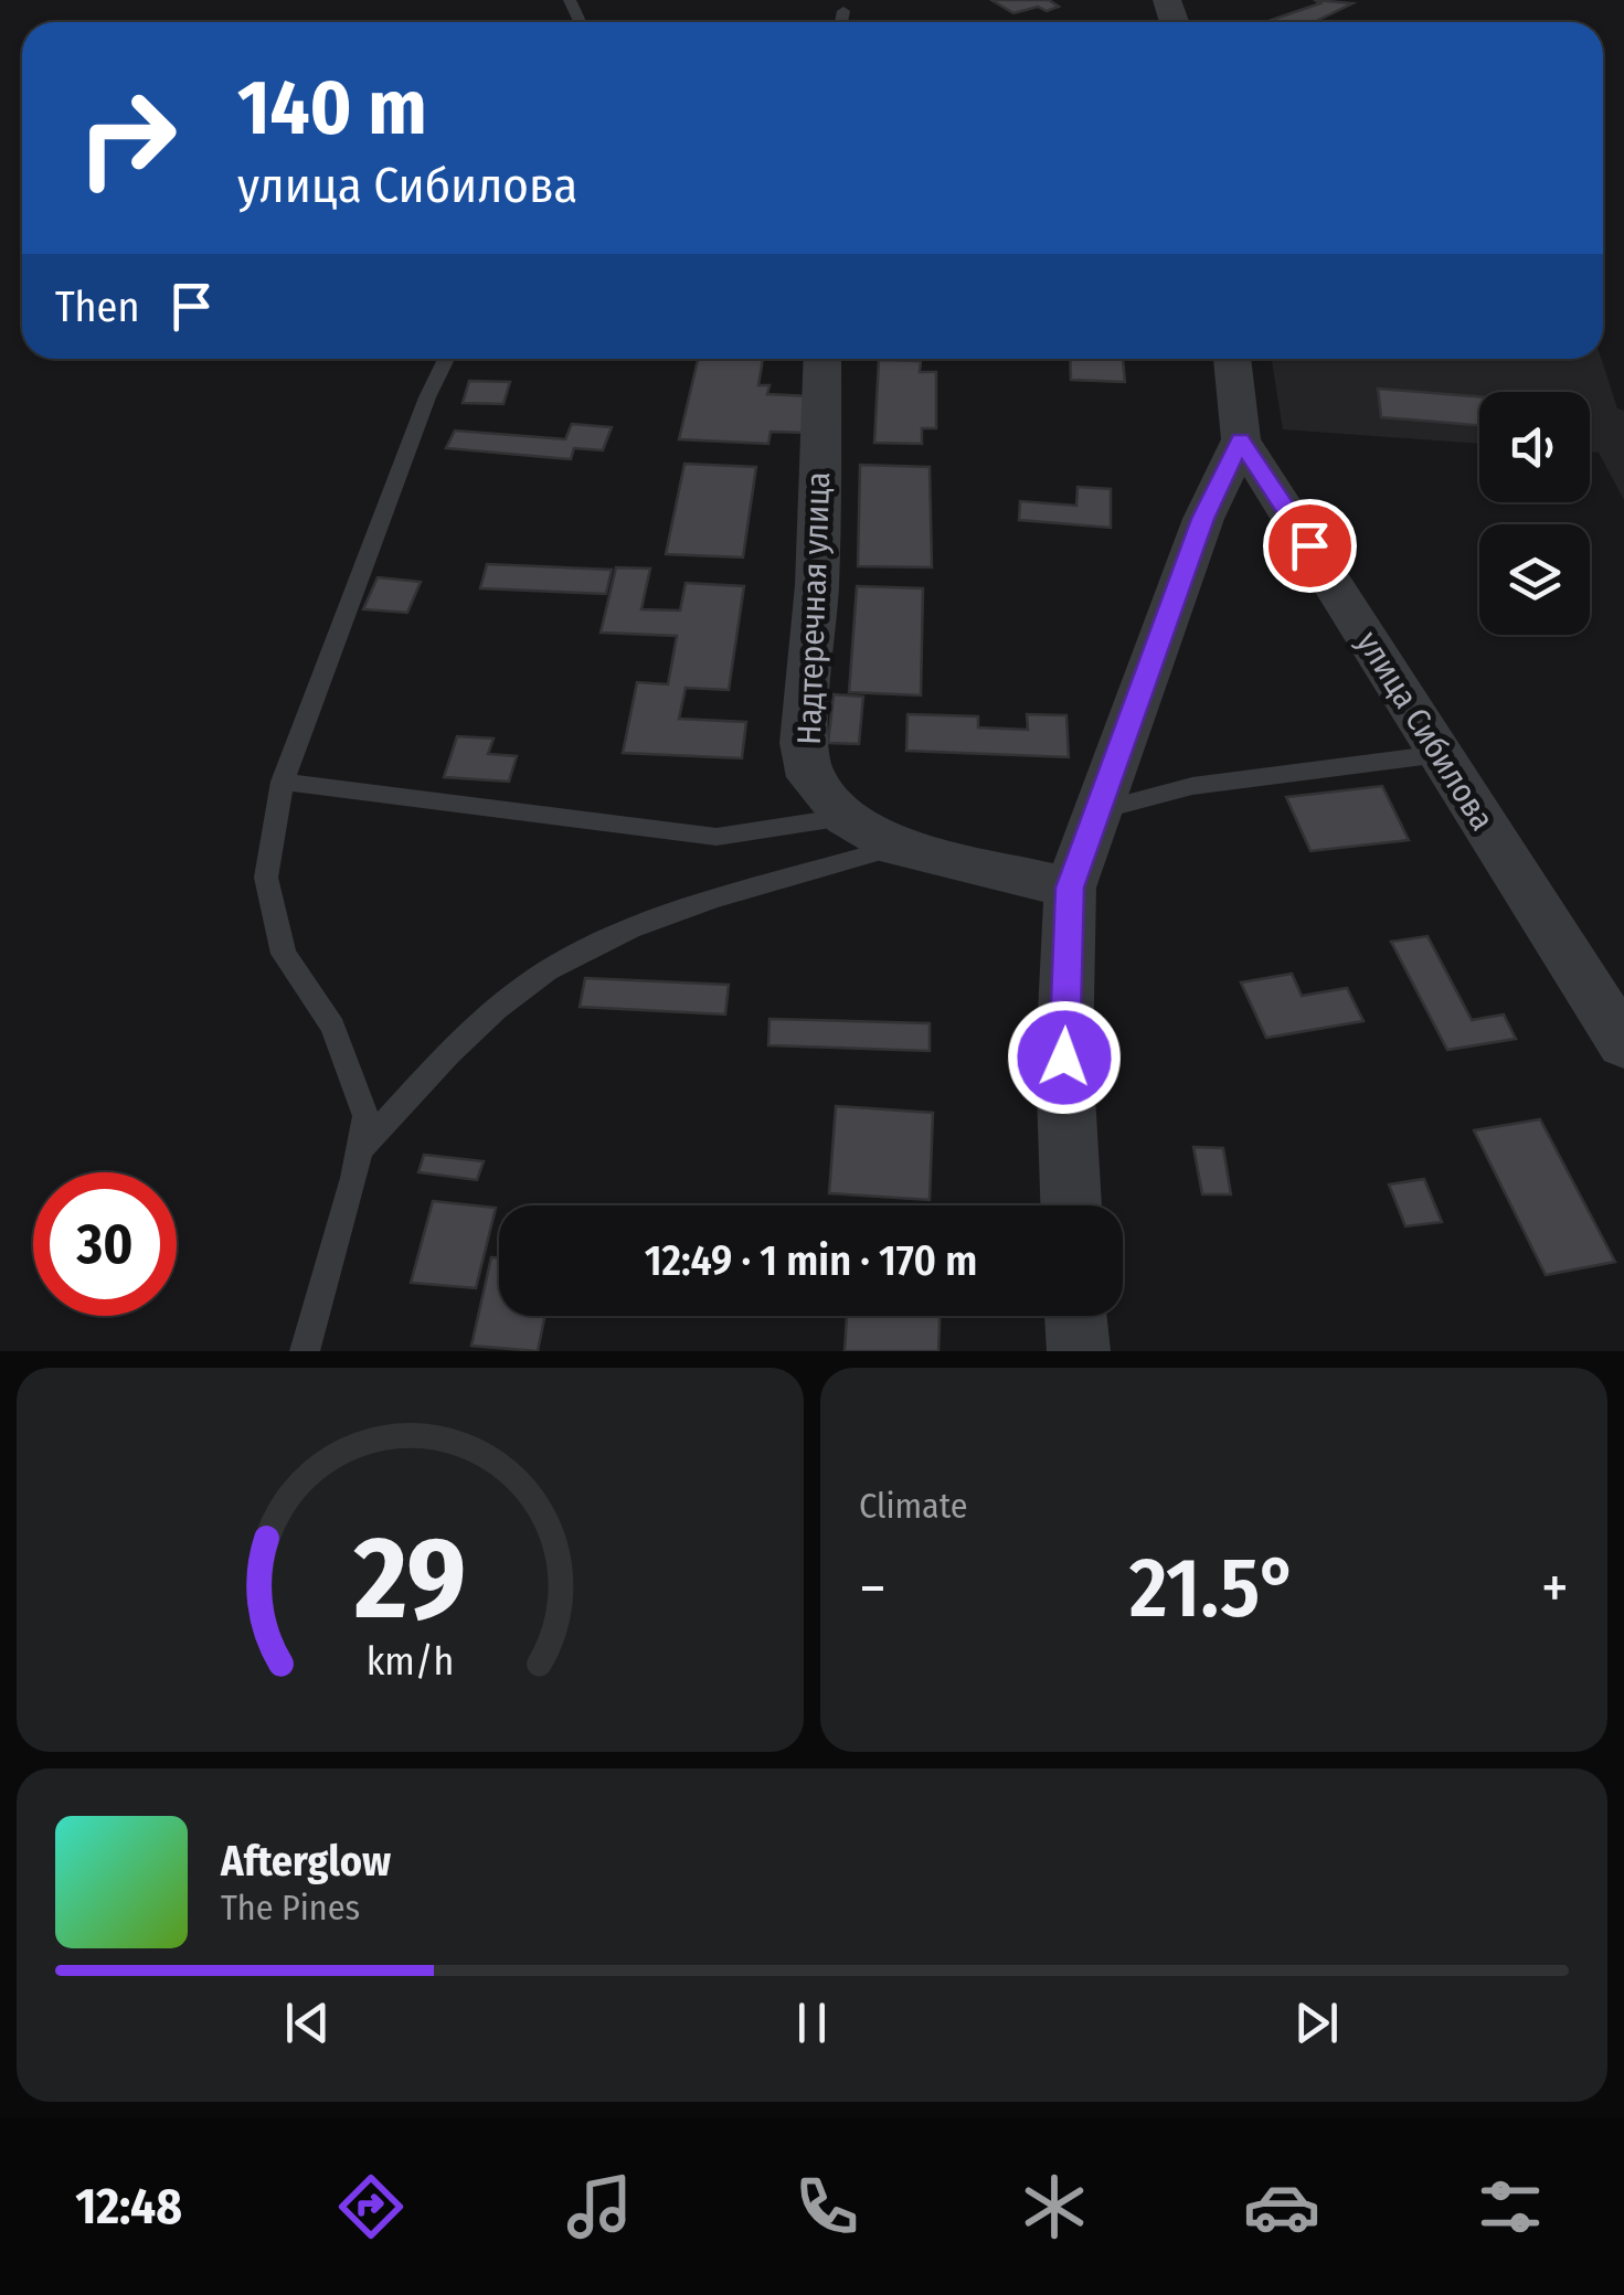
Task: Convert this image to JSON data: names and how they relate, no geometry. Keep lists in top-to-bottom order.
{
  "streets": {
    "street": ["Надтеречная улица", "улица Сибилова"]
  },
  "page": {
    "turn": ["140 m", "улица Сибилова"],
    "then": "Then",
    "limit": "30",
    "trip": "12:49 · 1 min · 170 m",
    "tile": "Climate",
    "heat": ["−", "21.5°", "+"],
    "song": ["Afterglow", "The Pines"],
    "tabs": "12:48",
    "gauge": ["29", "km/h"]
  }
}
